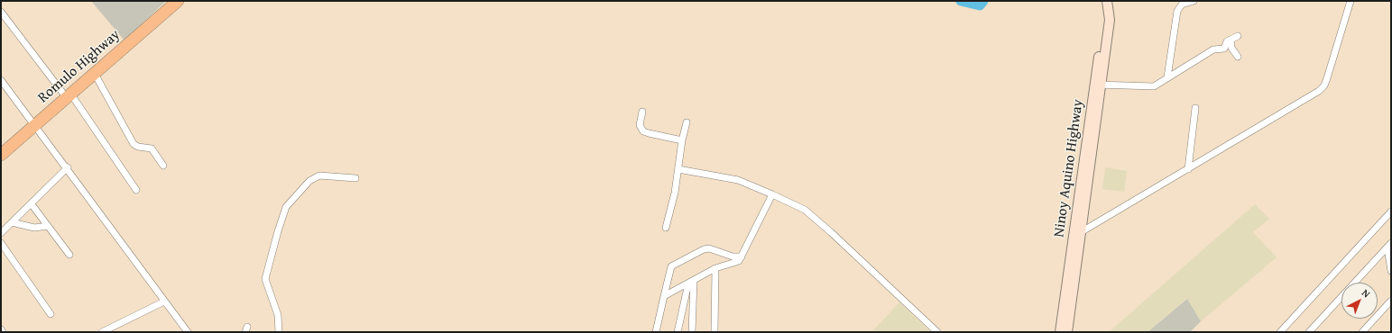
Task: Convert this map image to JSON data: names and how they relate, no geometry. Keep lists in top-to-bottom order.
{
  "streets": {
    "highway": ["Romulo Highway"],
    "main road": ["Ninoy Aquino Highway"]
  },
  "north": "top right"
}
